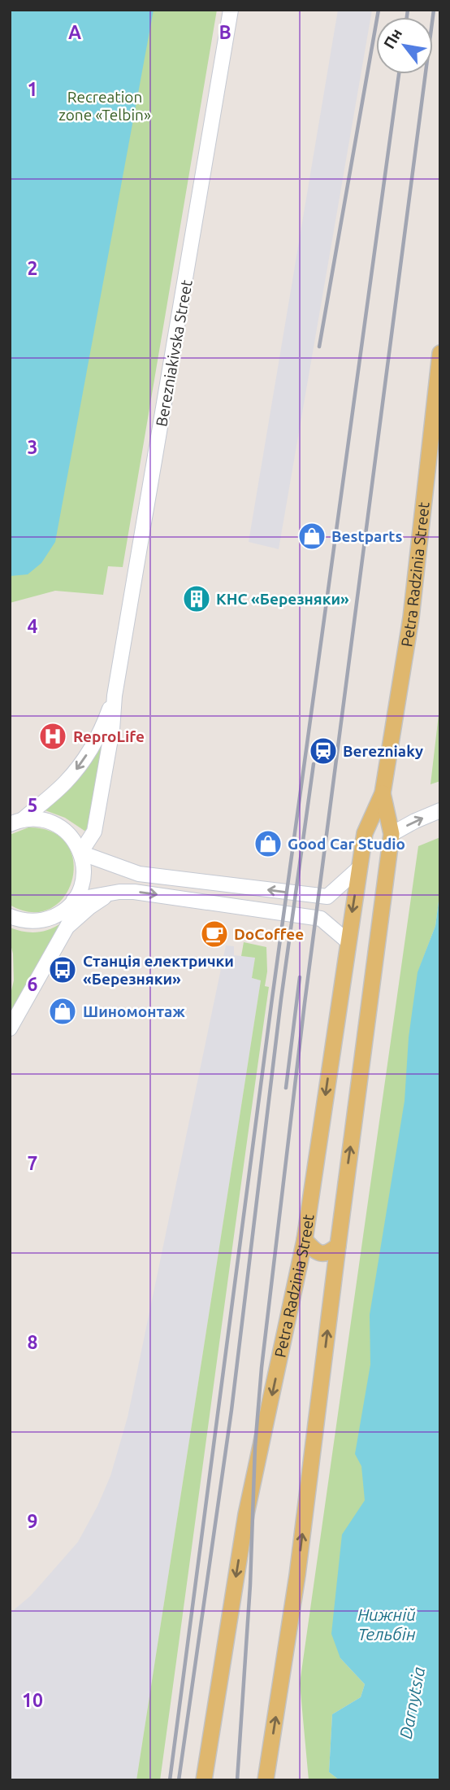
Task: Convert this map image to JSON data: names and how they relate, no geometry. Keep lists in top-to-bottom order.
{
  "streets": {
    "main road": ["Petra Radzinia Street"],
    "street": ["Berezniakivska Street"]
  },
  "water": ["Нижній Тельбін", "Darnytsia"],
  "parks": ["Recreation zone «Telbin»"],
  "places": {
    "shop": ["Bestparts", "Good Car Studio", "Шиномонтаж"],
    "building": ["КНС «Березняки»"],
    "hospital": ["ReproLife"],
    "station": ["Berezniaky"],
    "cafe": ["DoCoffee"],
    "bus stop": ["Станція електрички «Березняки»"]
  },
  "north": "top left",
  "grid": {
    "columns": ["A", "B"],
    "rows": [
      "1",
      "2",
      "3",
      "4",
      "5",
      "6",
      "7",
      "8",
      "9",
      "10"
    ]
  }
}
